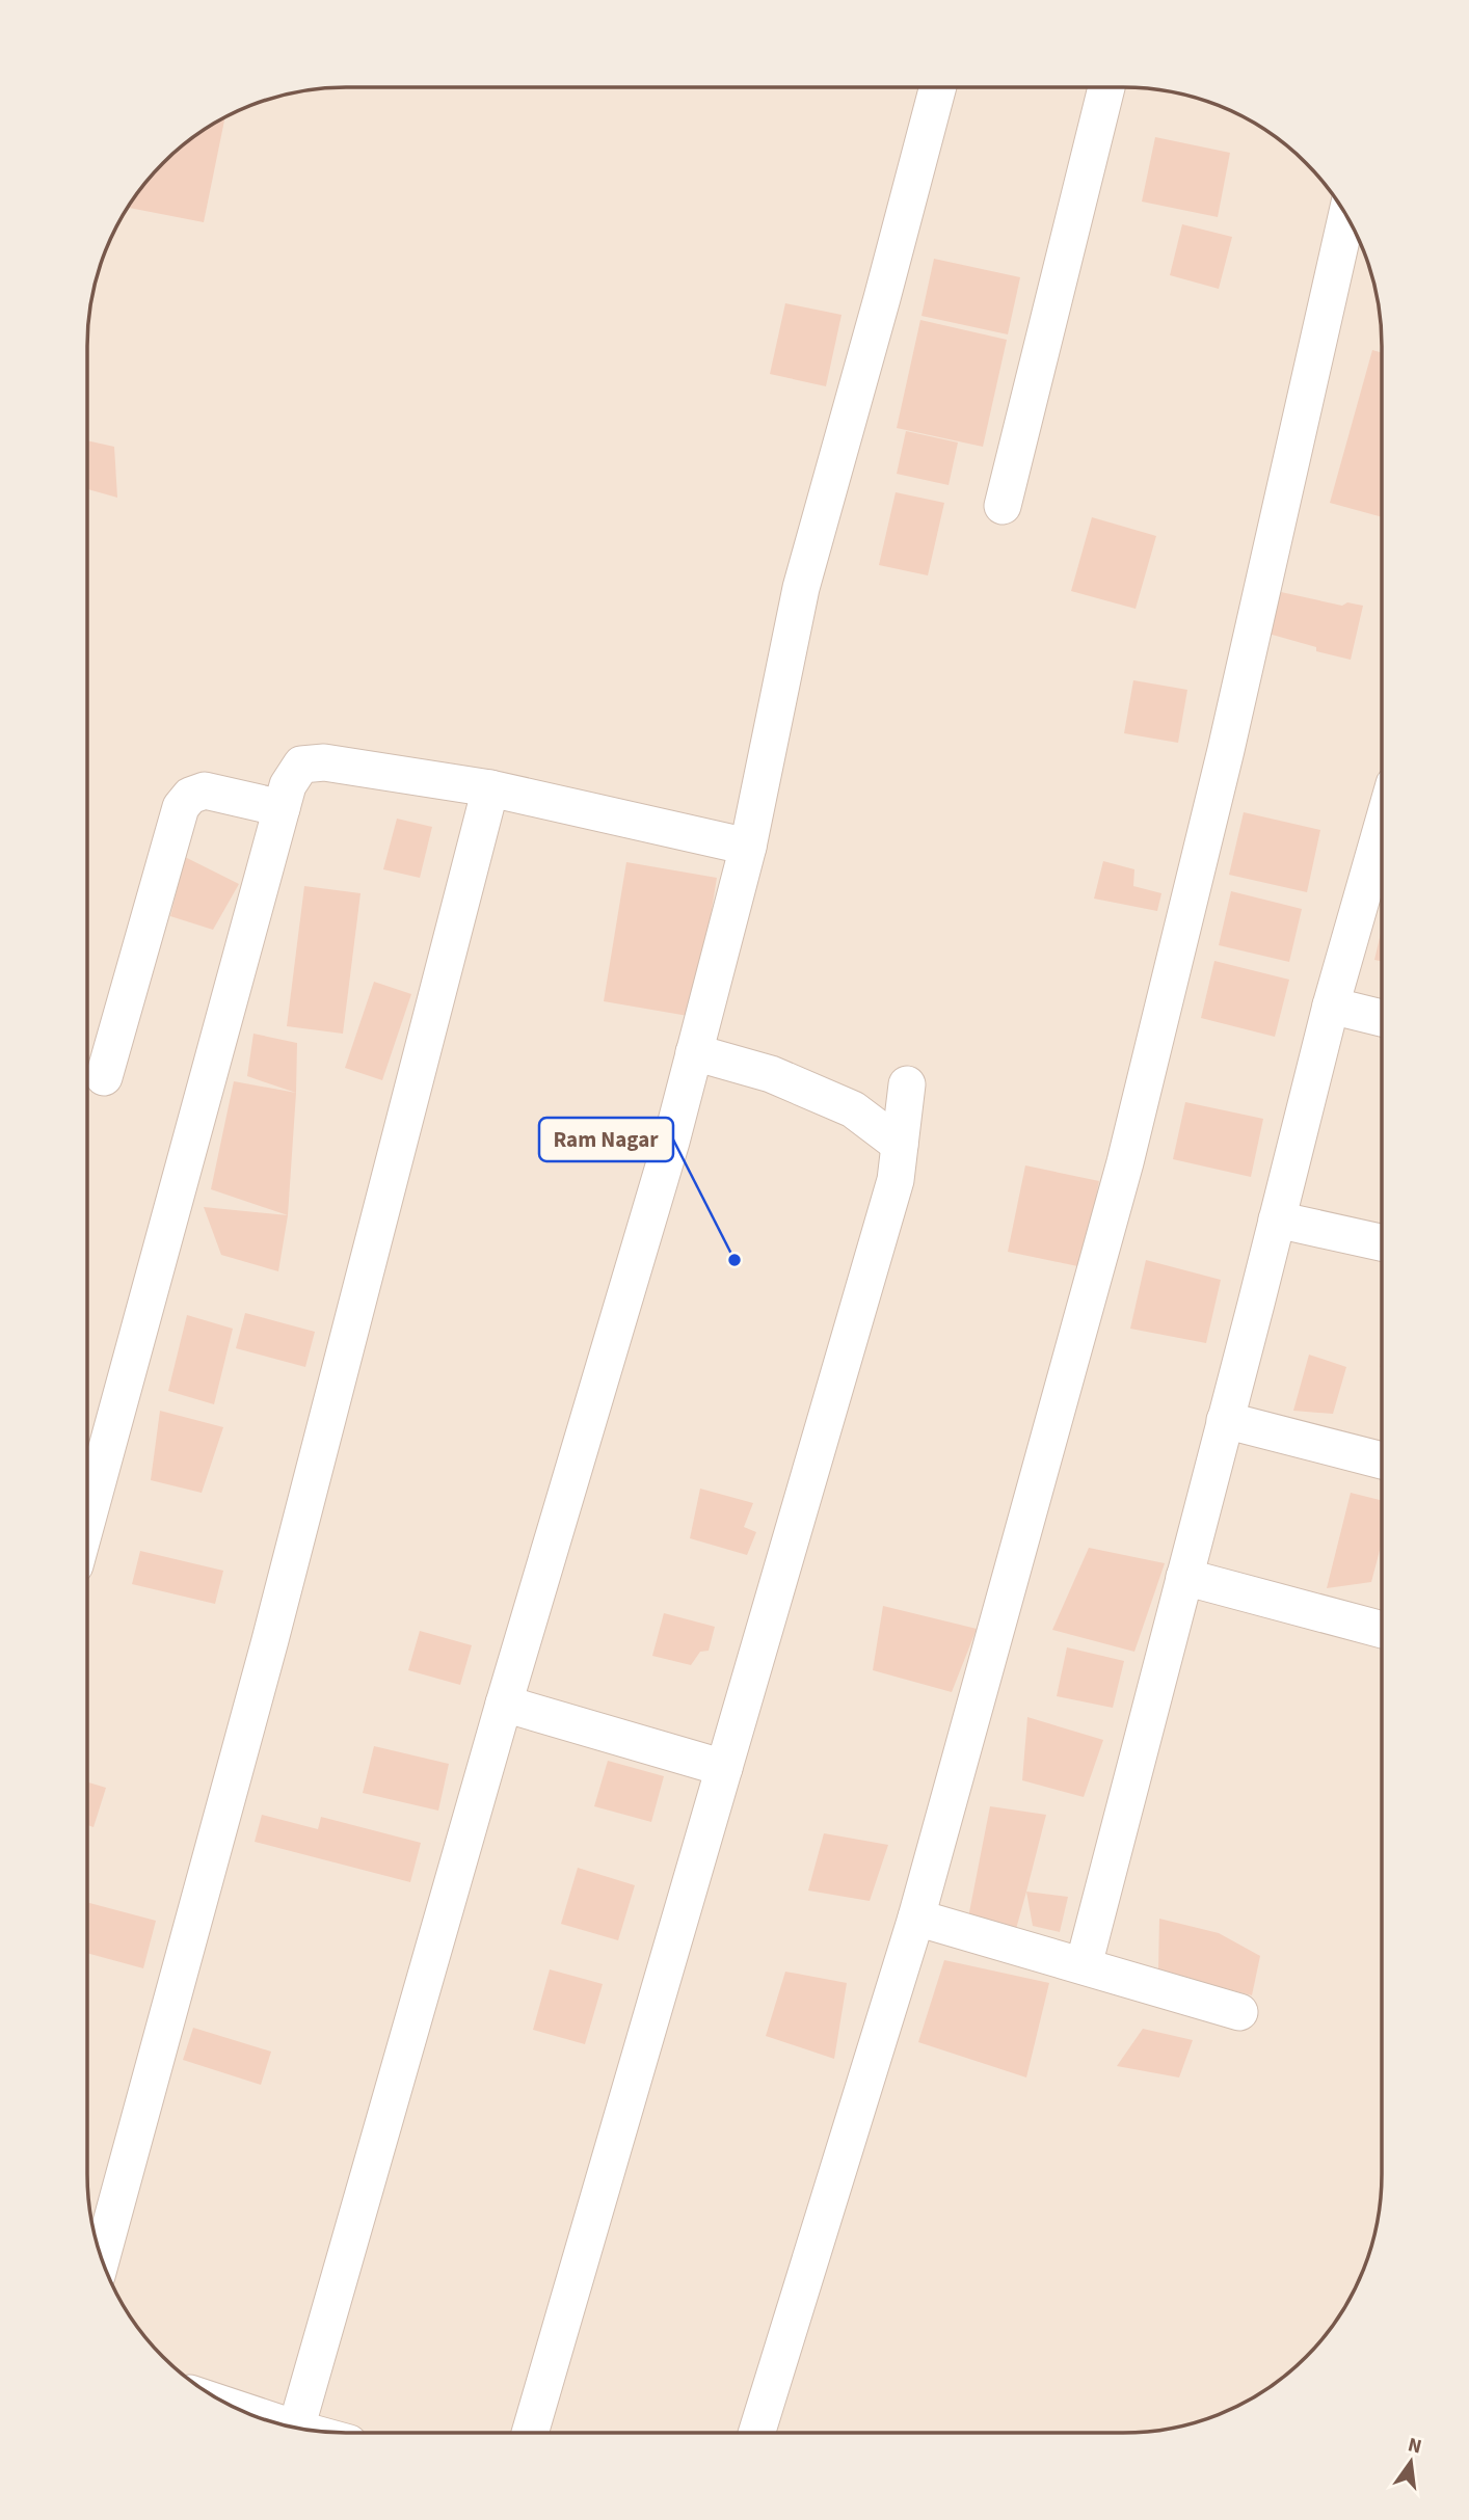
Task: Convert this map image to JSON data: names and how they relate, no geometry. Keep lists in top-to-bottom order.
{
  "places": ["Ram Nagar"],
  "north": "top"
}
